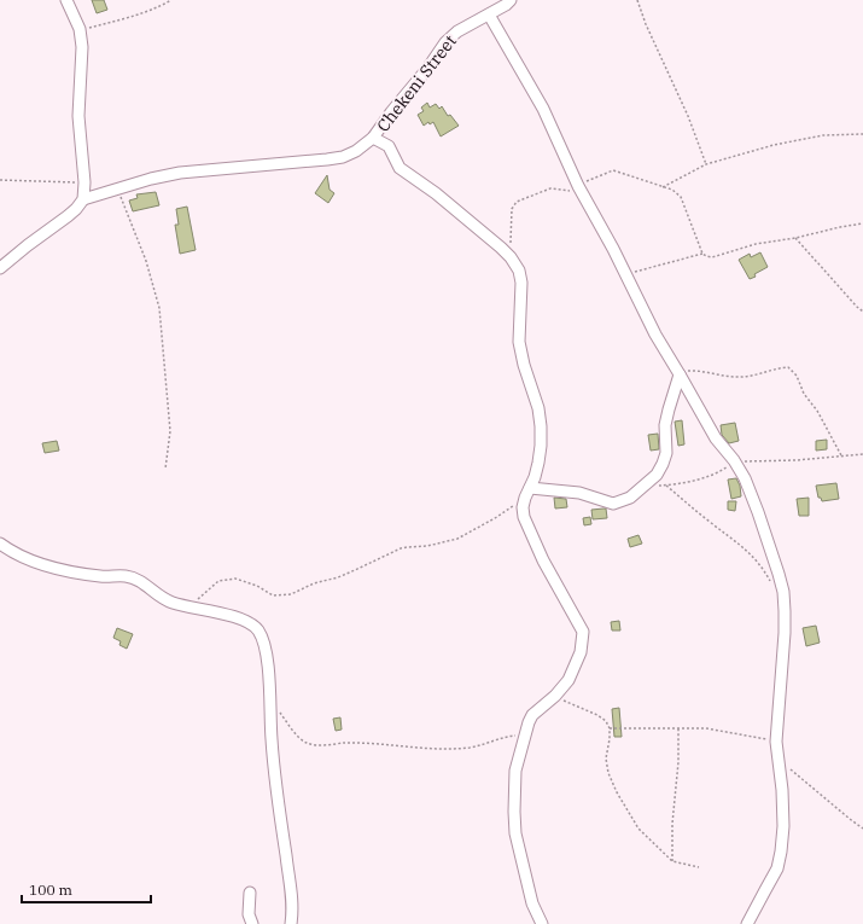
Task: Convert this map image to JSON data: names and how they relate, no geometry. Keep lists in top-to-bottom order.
{
  "streets": {
    "street": ["Chekeni Street"]
  },
  "scale_bar": "100 m"
}
